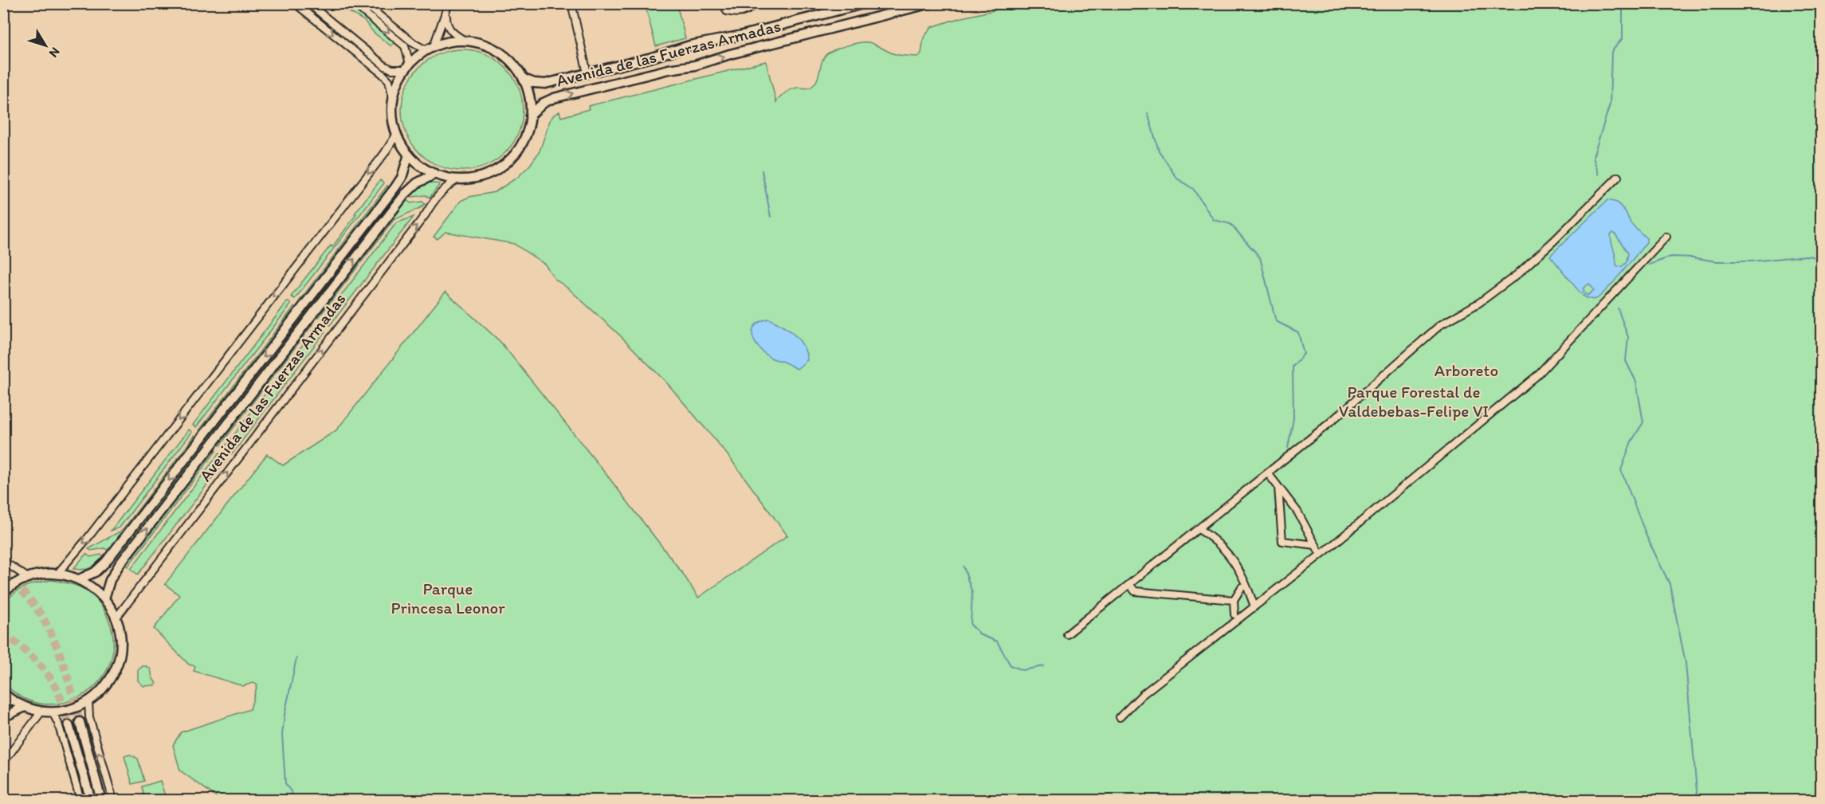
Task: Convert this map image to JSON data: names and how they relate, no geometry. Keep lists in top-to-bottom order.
{
  "streets": {
    "street": ["Avenida de las Fuerzas Armadas"]
  },
  "parks": ["Arboreto", "Parque Forestal de Valdebebas-Felipe VI", "Parque Princesa Leonor"],
  "north": "bottom right"
}
